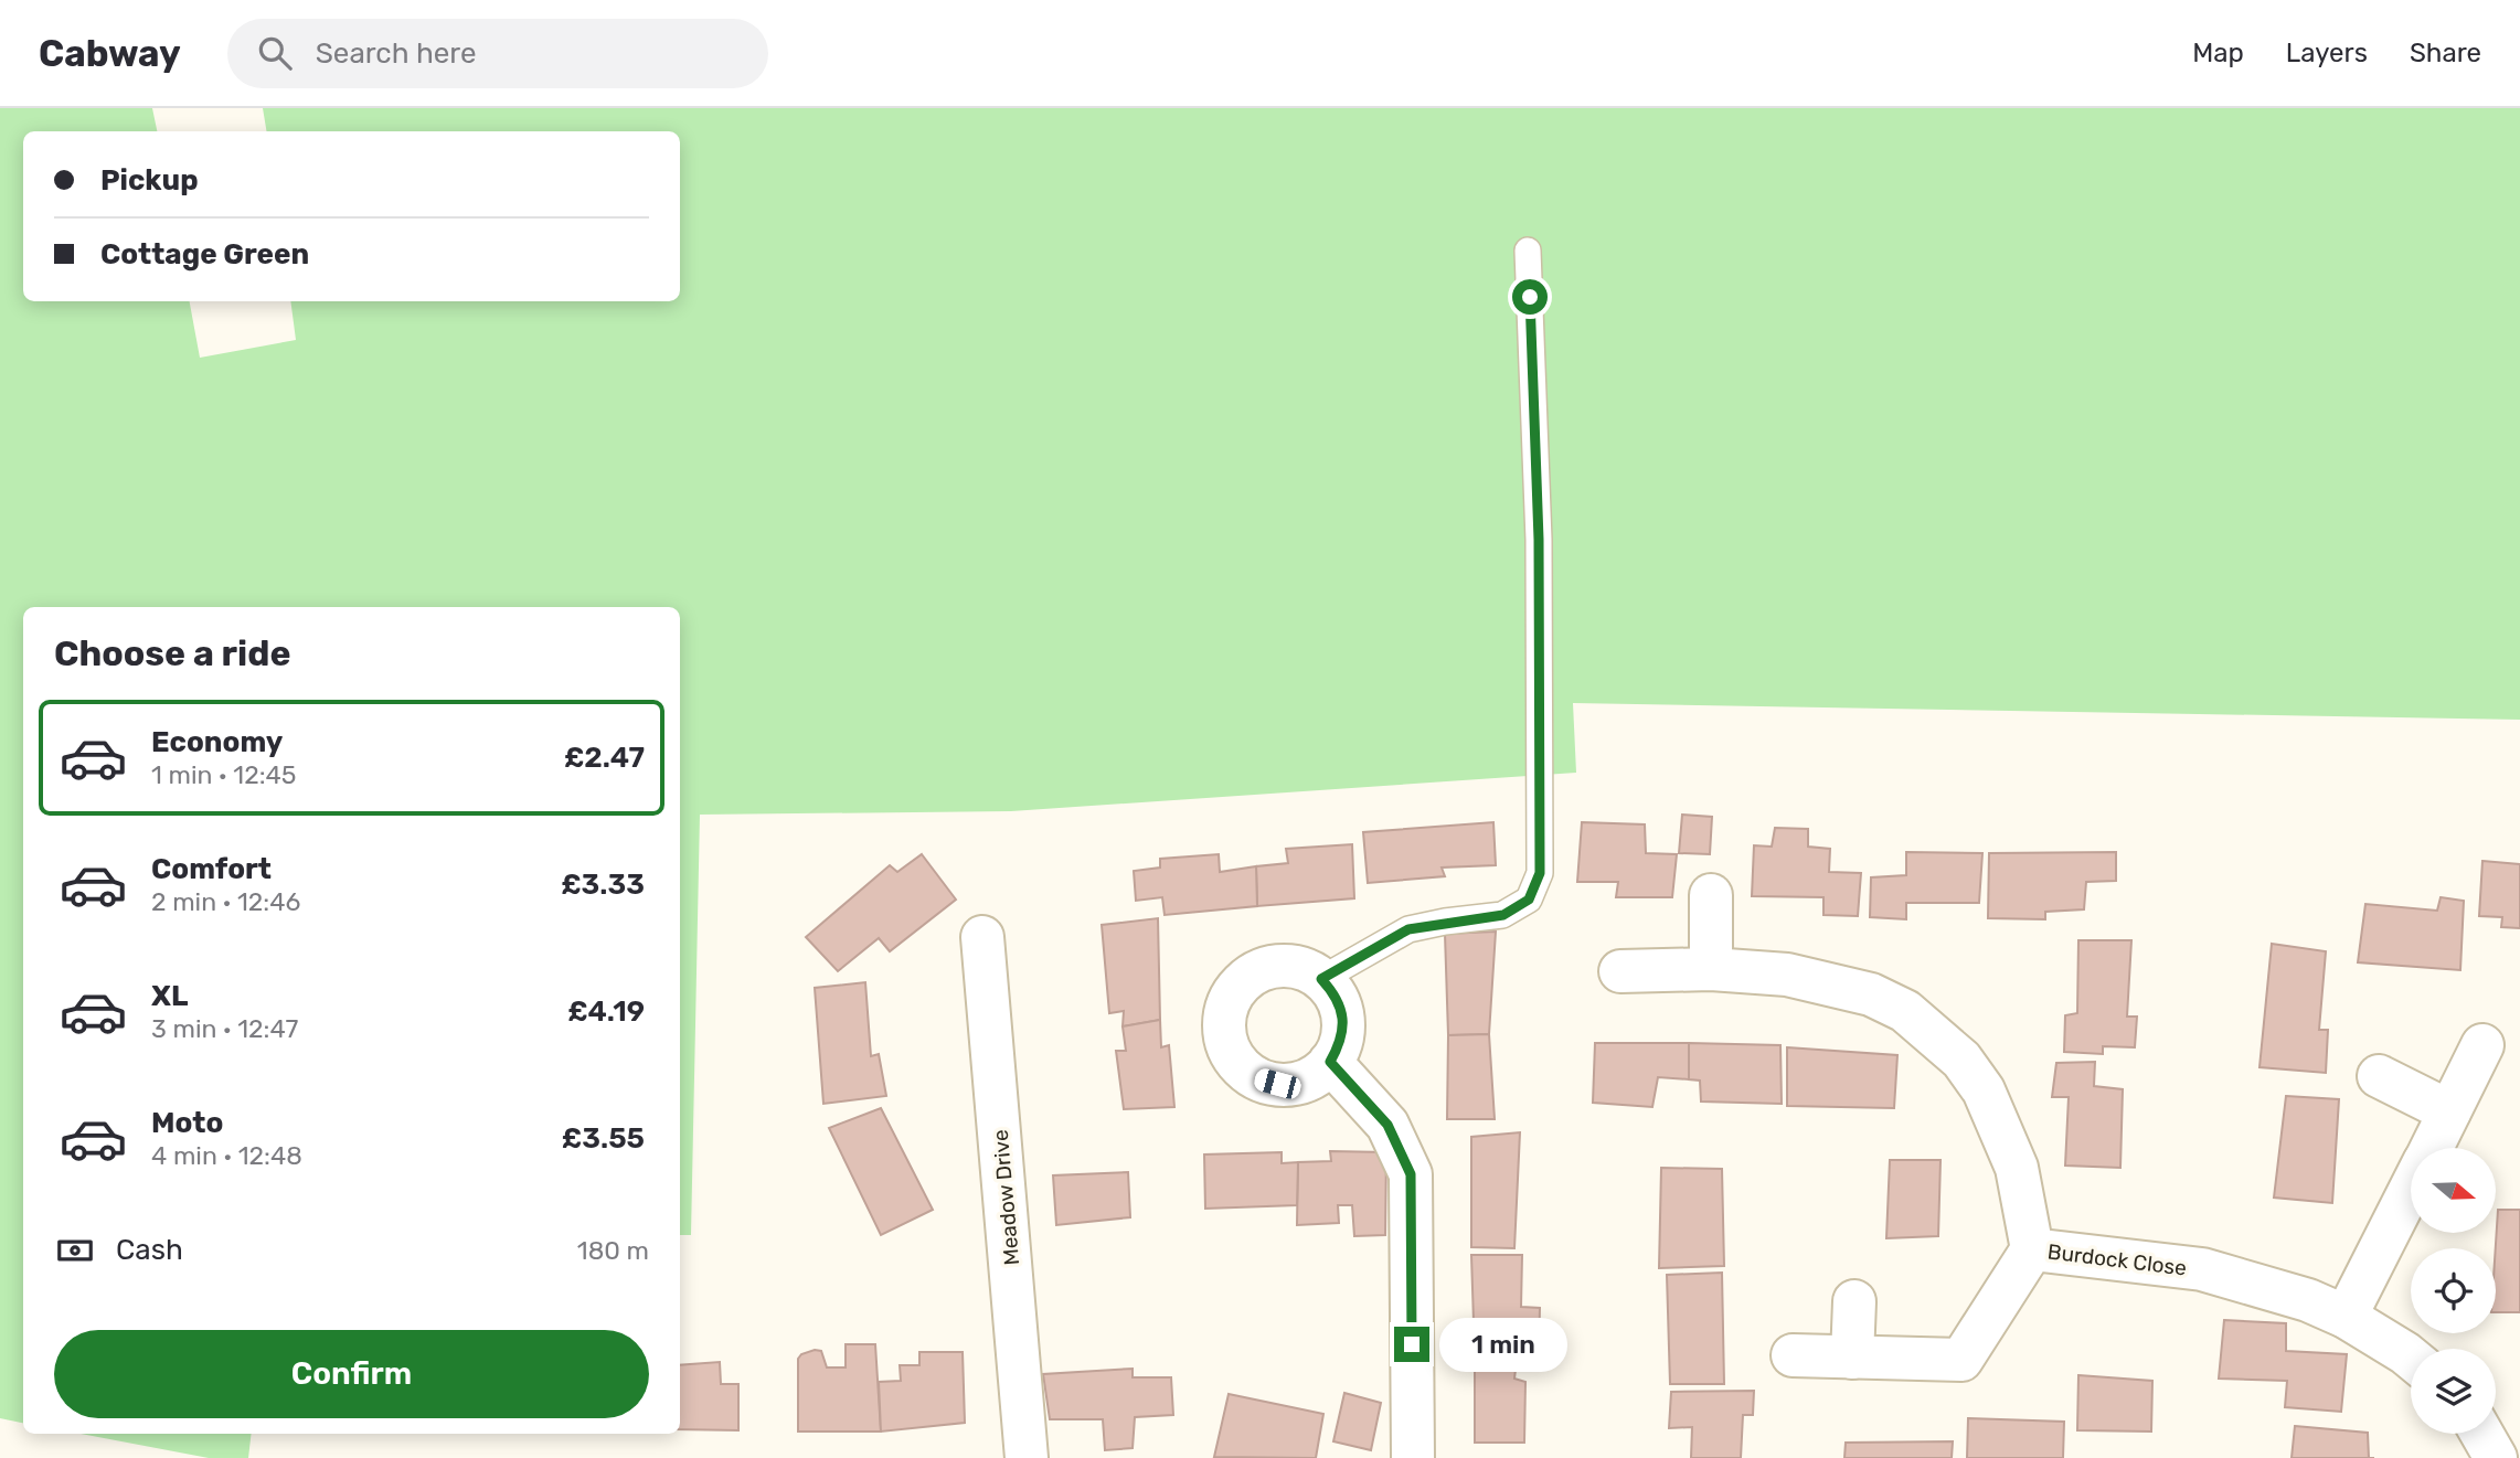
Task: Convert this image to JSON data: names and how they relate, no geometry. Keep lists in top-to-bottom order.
{
  "streets": {
    "street": ["Meadow Drive", "Burdock Close"]
  },
  "north": "right",
  "page": {
    "header": "Cabway",
    "search": "Search here",
    "nav": ["Map", "Layers", "Share"],
    "banner": ["Pickup", "Cottage Green"],
    "heading": "Choose a ride",
    "list": [
      {
        "name": "Economy",
        "note": "1 min · 12:45",
        "value": "£2.47"
      },
      {
        "name": "Comfort",
        "note": "2 min · 12:46",
        "value": "£3.33"
      },
      {
        "name": "XL",
        "note": "3 min · 12:47",
        "value": "£4.19"
      },
      {
        "name": "Moto",
        "note": "4 min · 12:48",
        "value": "£3.55"
      }
    ],
    "pay": ["Cash", "180 m"],
    "buttons": "Confirm",
    "bubble": "1 min"
  }
}
